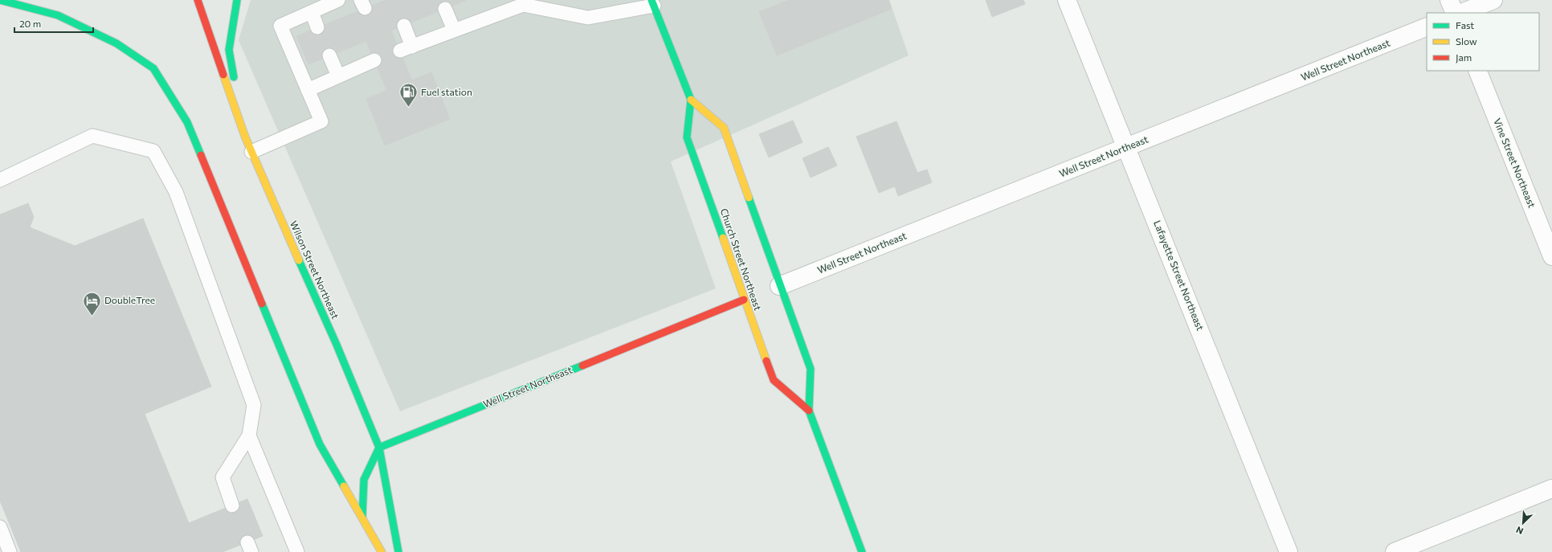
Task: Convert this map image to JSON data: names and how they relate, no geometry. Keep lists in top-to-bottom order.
{
  "streets": {
    "main road": ["Well Street Northeast", "Church Street Northeast", "Wilson Street Northeast"],
    "street": ["Vine Street Northeast", "Lafayette Street Northeast"]
  },
  "crossings": [
    ["Well Street Northeast", "Church Street Northeast"],
    ["Well Street Northeast", "Wilson Street Northeast"],
    ["Well Street Northeast", "Lafayette Street Northeast"]
  ],
  "places": {
    "fuel station": ["Fuel station"],
    "hotel": ["DoubleTree"]
  },
  "legend": ["Fast", "Slow", "Jam"],
  "scale_bar": "20 m",
  "north": "bottom left"
}
